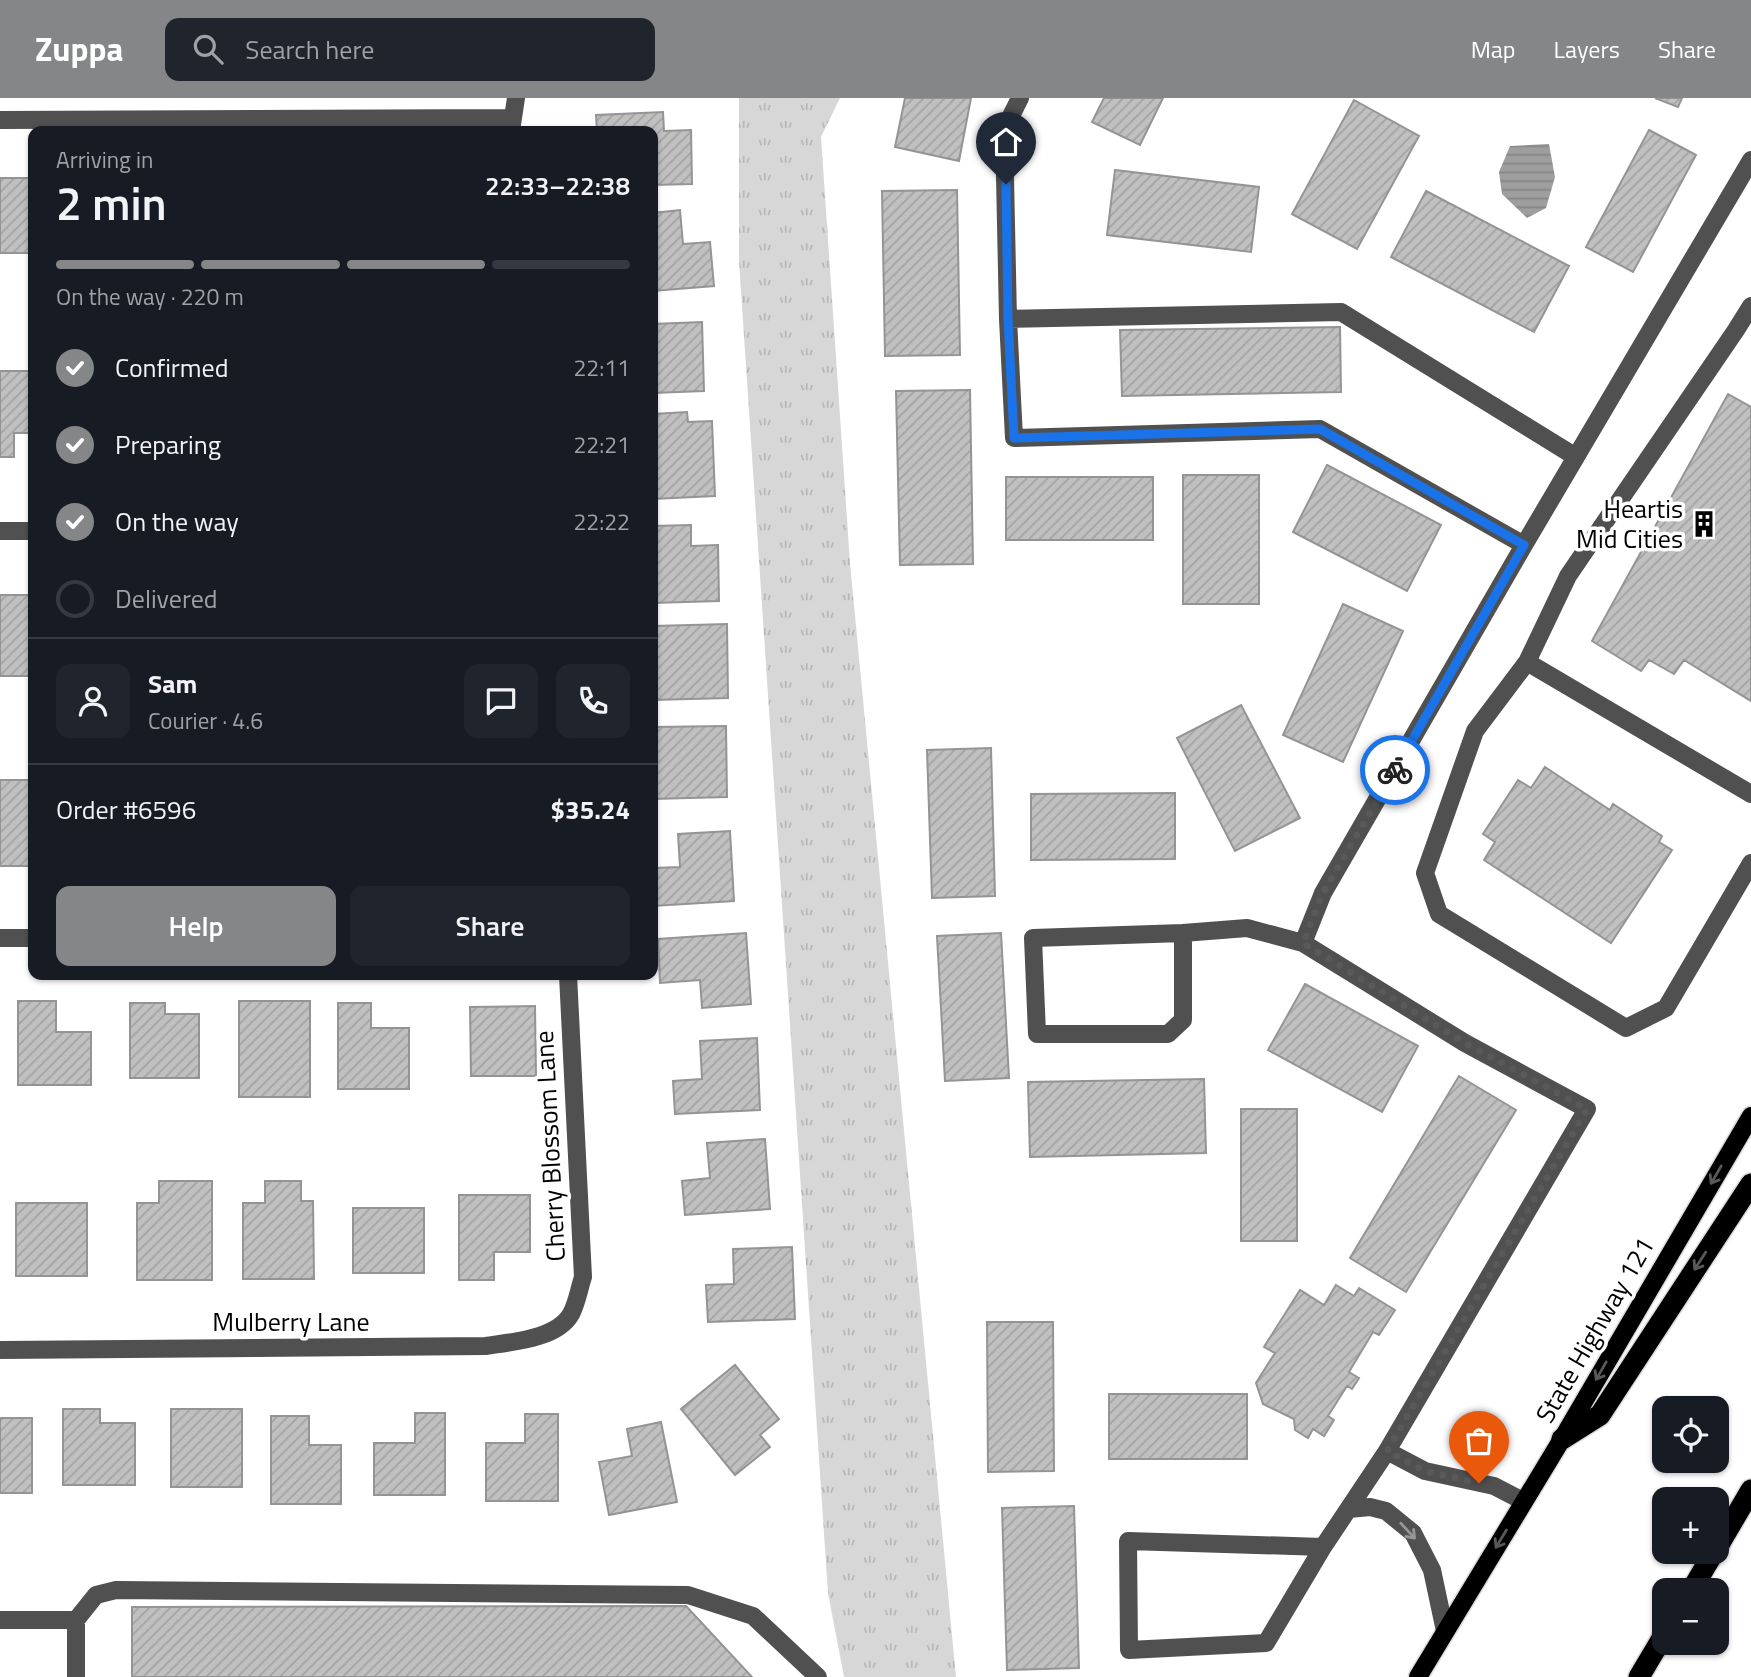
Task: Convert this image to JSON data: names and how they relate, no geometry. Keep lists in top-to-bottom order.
{
  "streets": {
    "main road": ["State Highway 121"],
    "street": ["Cherry Blossom Lane", "Mulberry Lane"]
  },
  "crossings": [
    ["Cherry Blossom Lane", "Mulberry Lane"]
  ],
  "one_way": ["State Highway 121"],
  "places": {
    "building": ["Heartis Mid Cities"]
  },
  "page": {
    "header": "Zuppa",
    "search": "Search here",
    "nav": ["Map", "Layers", "Share"],
    "heading": ["2 min", "Arriving in", "22:33–22:38"],
    "panel": [
      "Sam",
      "Courier · 4.6",
      "Order #6596",
      "$35.24"
    ],
    "bar": "On the way · 220 m",
    "list": [
      ["Confirmed", "22:11"],
      ["Preparing", "22:21"],
      ["On the way", "22:22"],
      "Delivered"
    ],
    "buttons": ["Help", "Share"],
    "map_buttons": ["+", "−"]
  }
}
